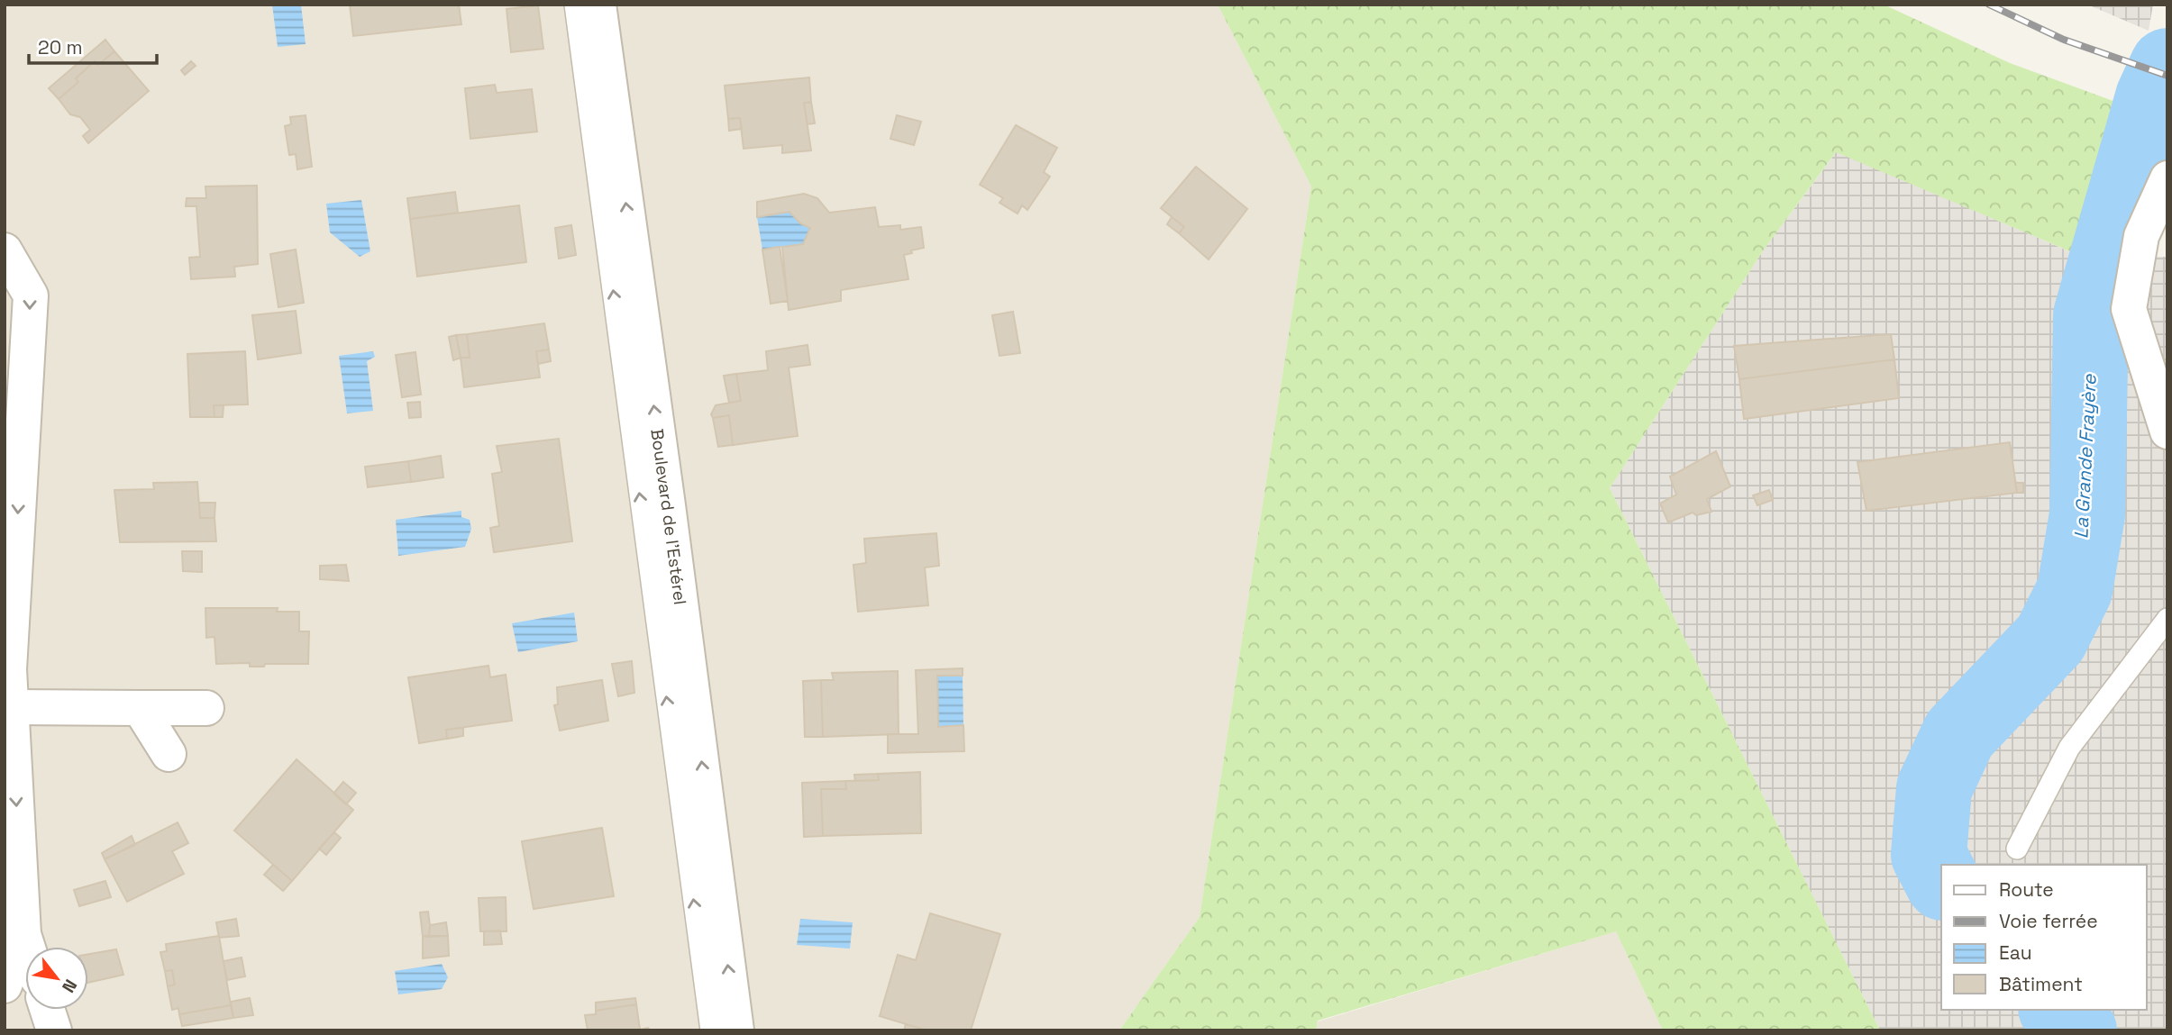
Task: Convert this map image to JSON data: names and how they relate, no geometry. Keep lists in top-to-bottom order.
{
  "streets": {
    "street": ["Boulevard de l'Estérel"]
  },
  "one_way": ["Boulevard de l'Estérel"],
  "water": ["La Grande Frayère"],
  "legend": [
    "Route",
    "Voie ferrée",
    "Eau",
    "Bâtiment"
  ],
  "scale_bar": "20 m",
  "north": "bottom right"
}
